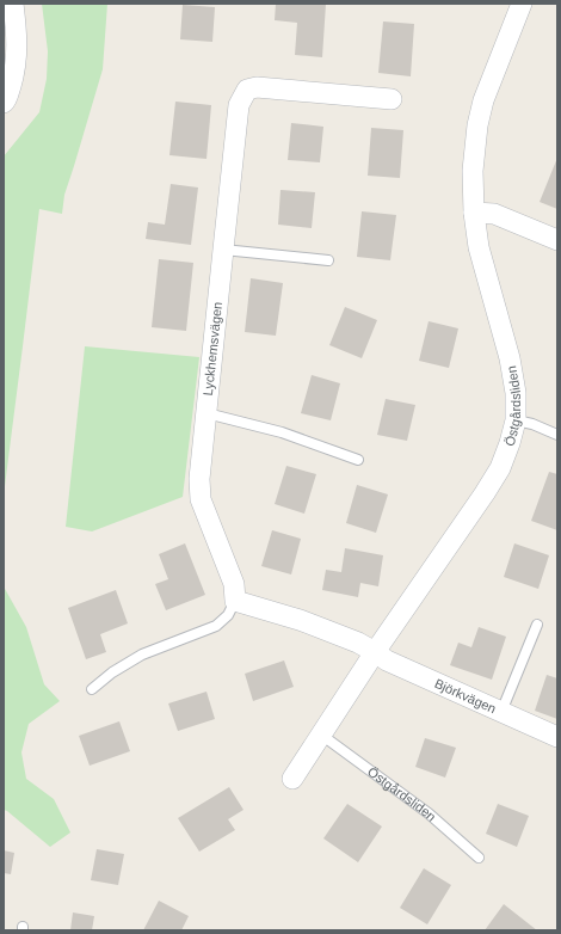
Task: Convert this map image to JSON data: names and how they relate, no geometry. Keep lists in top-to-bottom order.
{
  "streets": {
    "street": ["Lyckhemsvägen", "Östgårdsliden", "Björkvägen"]
  },
  "crossings": [
    ["Östgårdsliden", "Björkvägen"]
  ]
}
